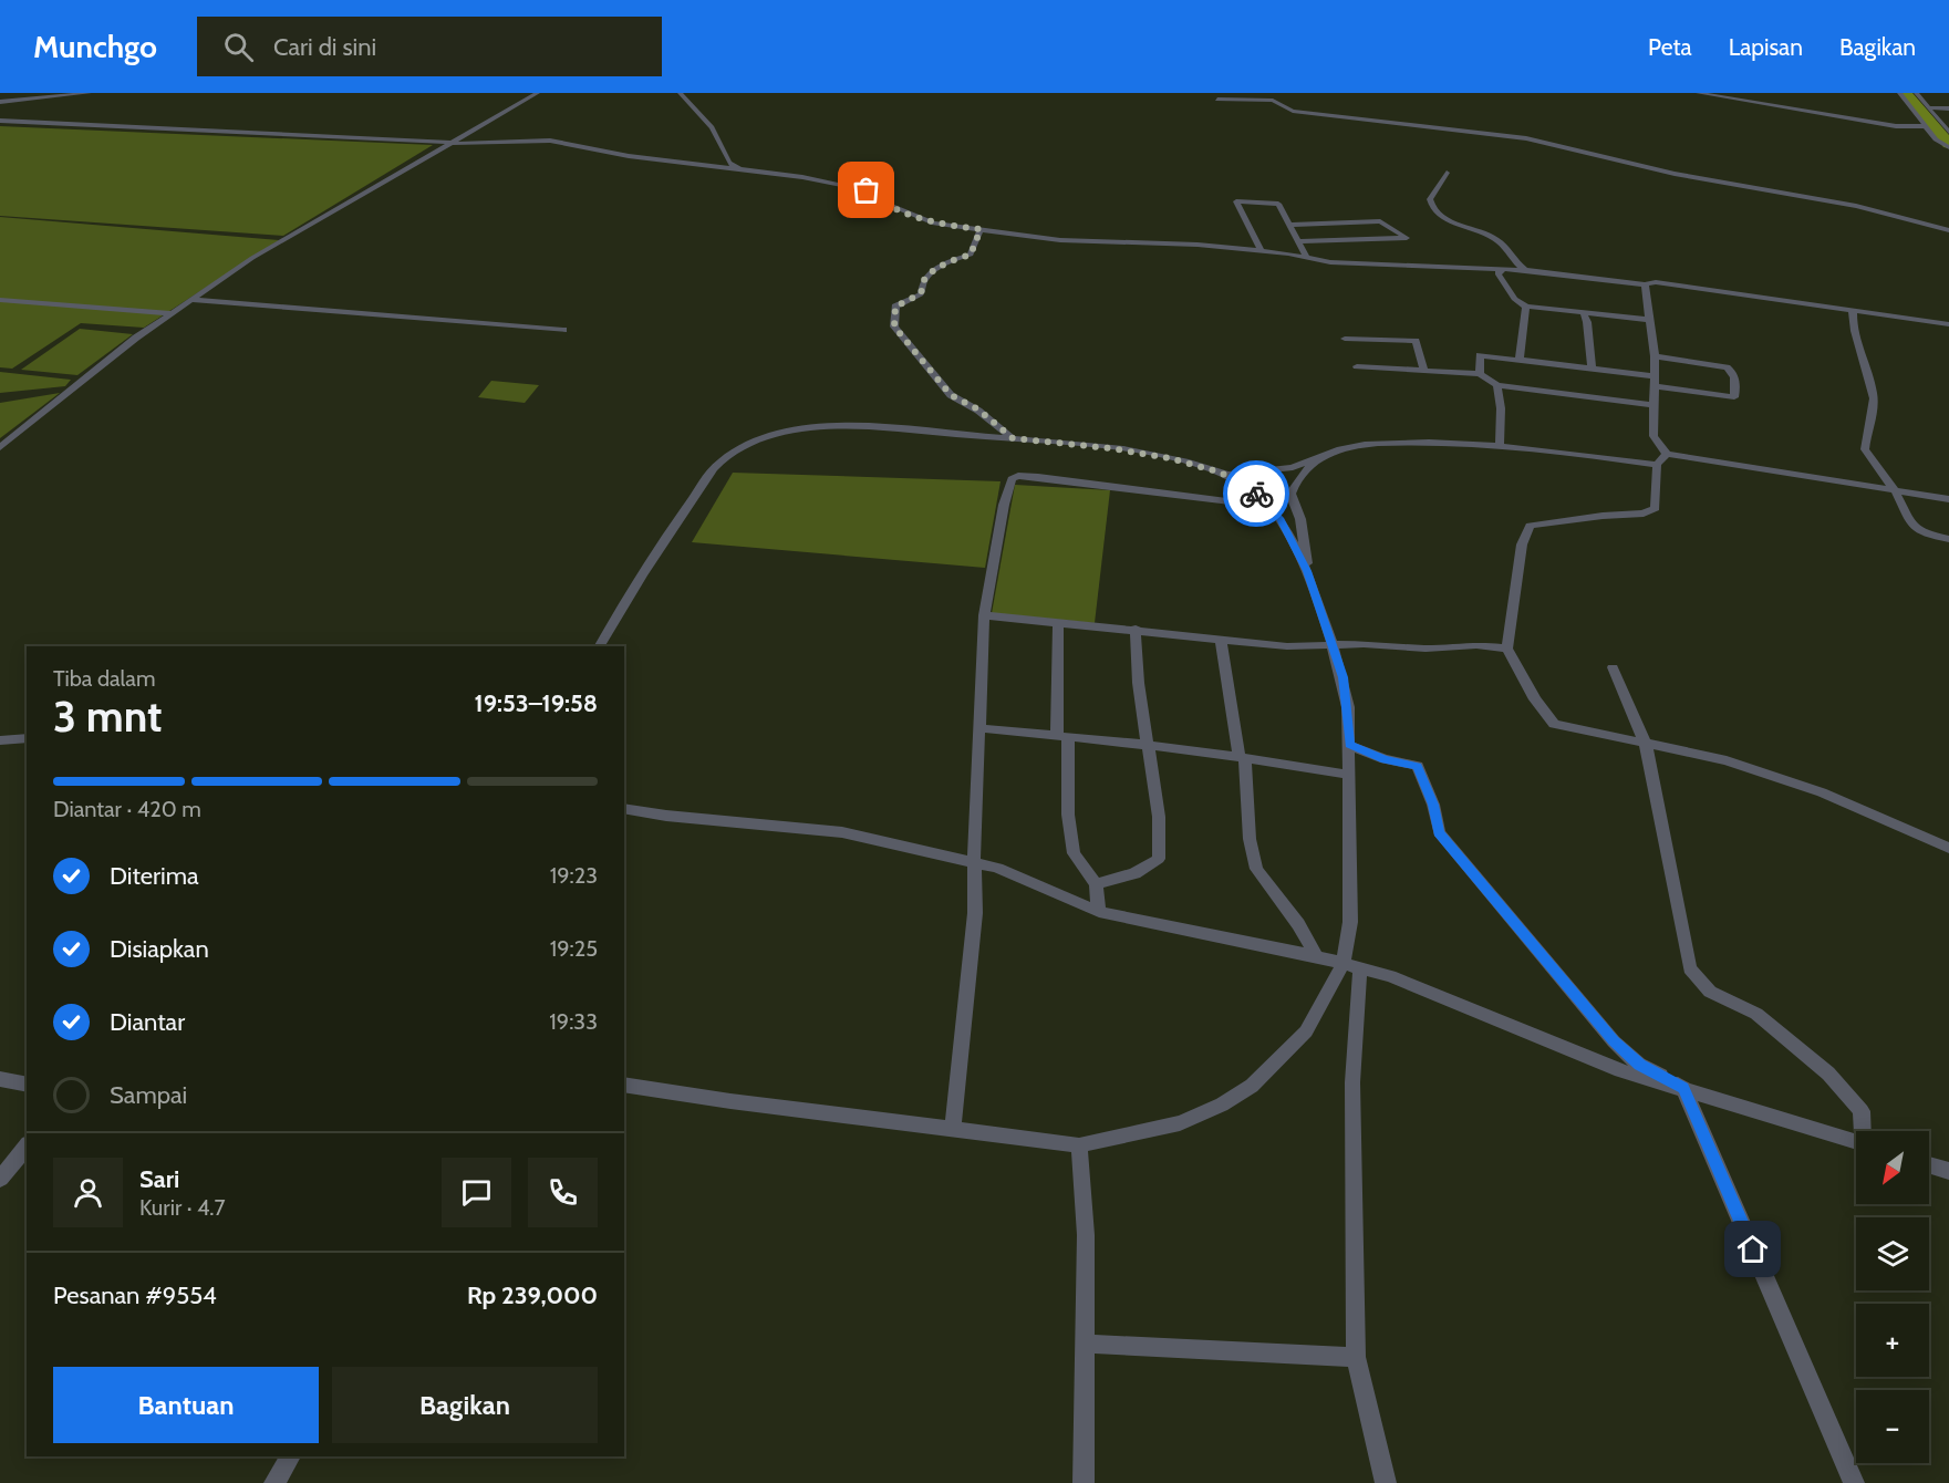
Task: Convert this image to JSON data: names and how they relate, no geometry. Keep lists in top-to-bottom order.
{
  "north": "bottom left",
  "page": {
    "header": "Munchgo",
    "search": "Cari di sini",
    "nav": ["Peta", "Lapisan", "Bagikan"],
    "heading": ["3 mnt", "Tiba dalam", "19:53–19:58"],
    "panel": [
      "Sari",
      "Kurir · 4.7",
      "Pesanan #9554",
      "Rp 239,000"
    ],
    "bar": "Diantar · 420 m",
    "list": [
      ["Diterima", "19:23"],
      ["Disiapkan", "19:25"],
      ["Diantar", "19:33"],
      "Sampai"
    ],
    "map_buttons": ["+", "−"],
    "buttons": ["Bantuan", "Bagikan"]
  }
}
